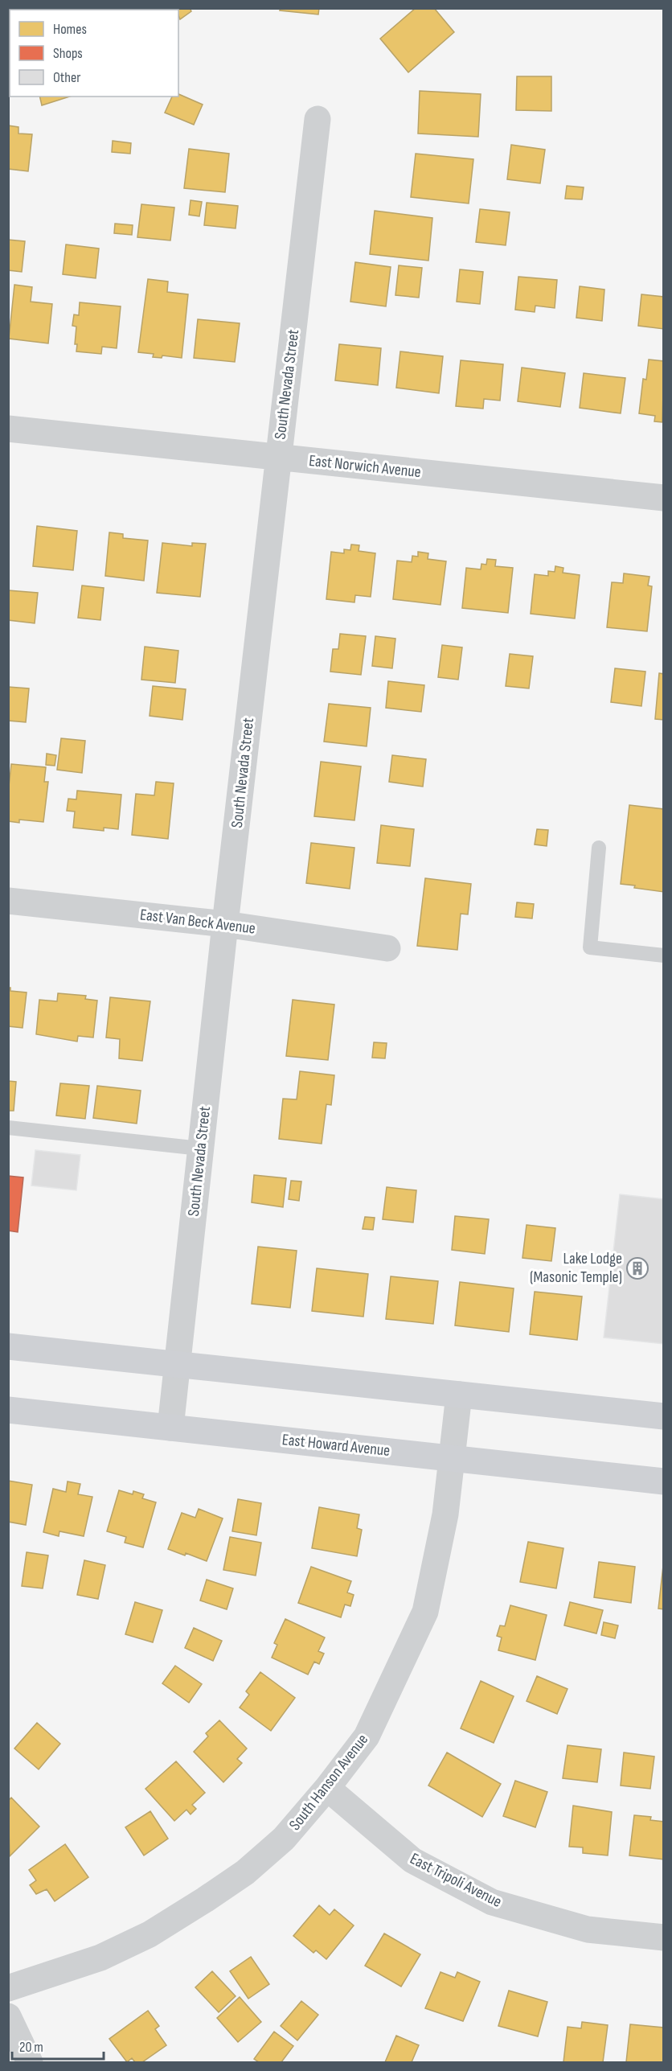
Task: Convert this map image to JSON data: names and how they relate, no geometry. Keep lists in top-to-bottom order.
{
  "streets": {
    "main road": ["East Howard Avenue"],
    "street": [
      "South Nevada Street",
      "East Norwich Avenue",
      "East Van Beck Avenue",
      "South Hanson Avenue",
      "East Tripoli Avenue"
    ]
  },
  "crossings": [
    ["South Nevada Street", "East Norwich Avenue"],
    ["South Nevada Street", "East Van Beck Avenue"],
    ["South Nevada Street", "East Howard Avenue"],
    ["East Howard Avenue", "South Hanson Avenue"],
    ["South Hanson Avenue", "East Tripoli Avenue"]
  ],
  "places": {
    "building": ["Lake Lodge (Masonic Temple)"]
  },
  "legend": ["Homes", "Shops", "Other"],
  "scale_bar": "20 m"
}
